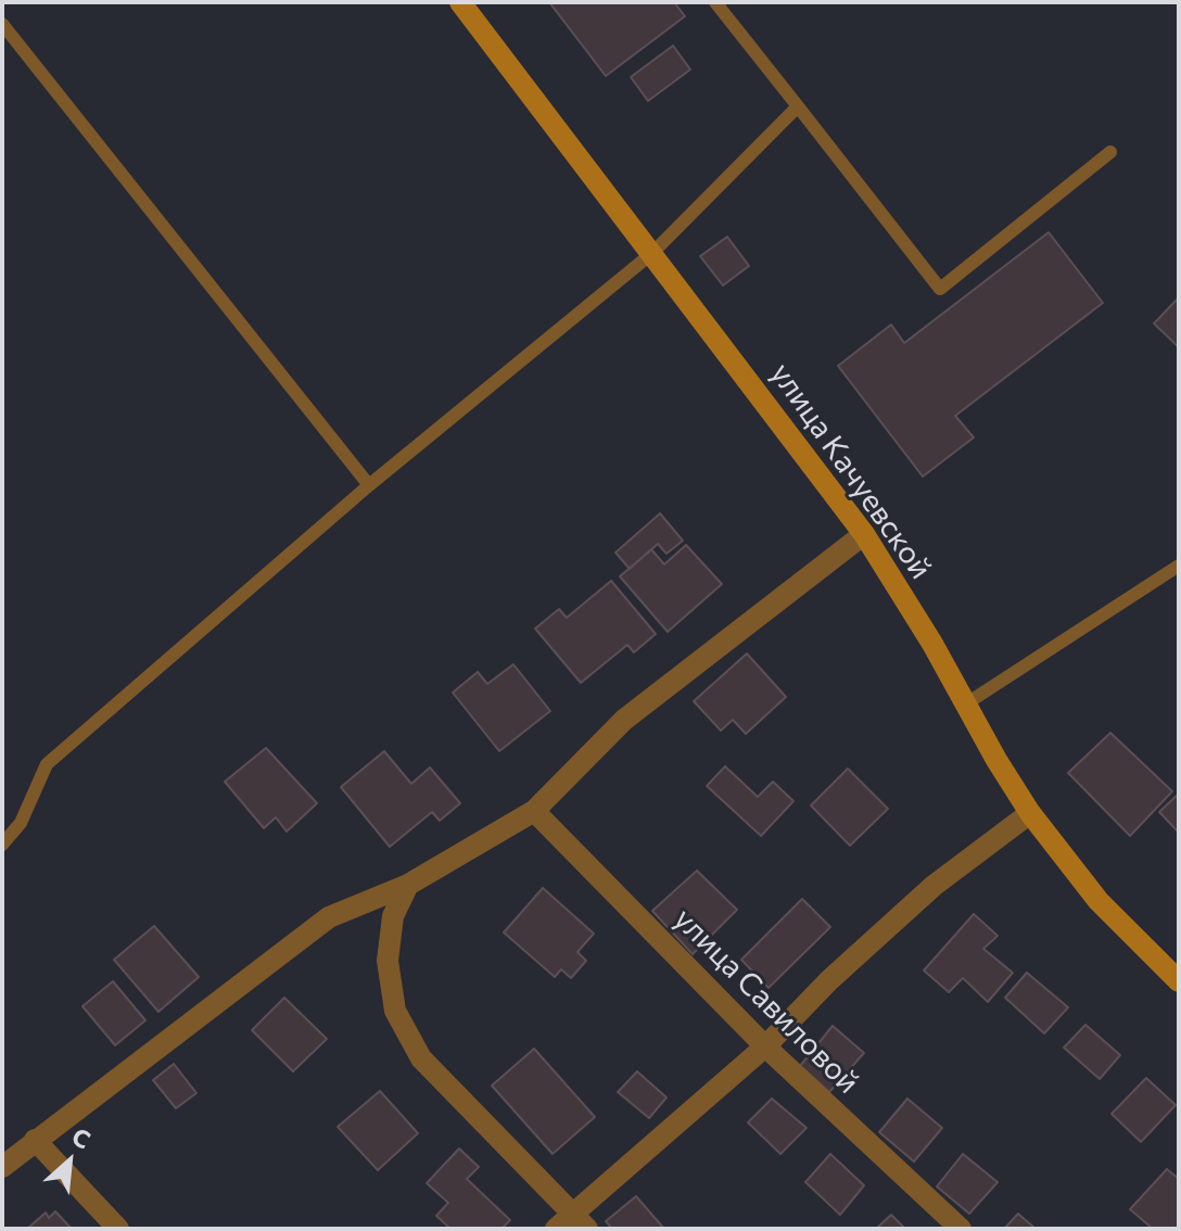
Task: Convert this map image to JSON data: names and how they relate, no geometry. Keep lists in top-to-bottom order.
{
  "streets": {
    "street": ["улица Качуевской", "улица Савиловой"]
  },
  "north": "top right"
}
